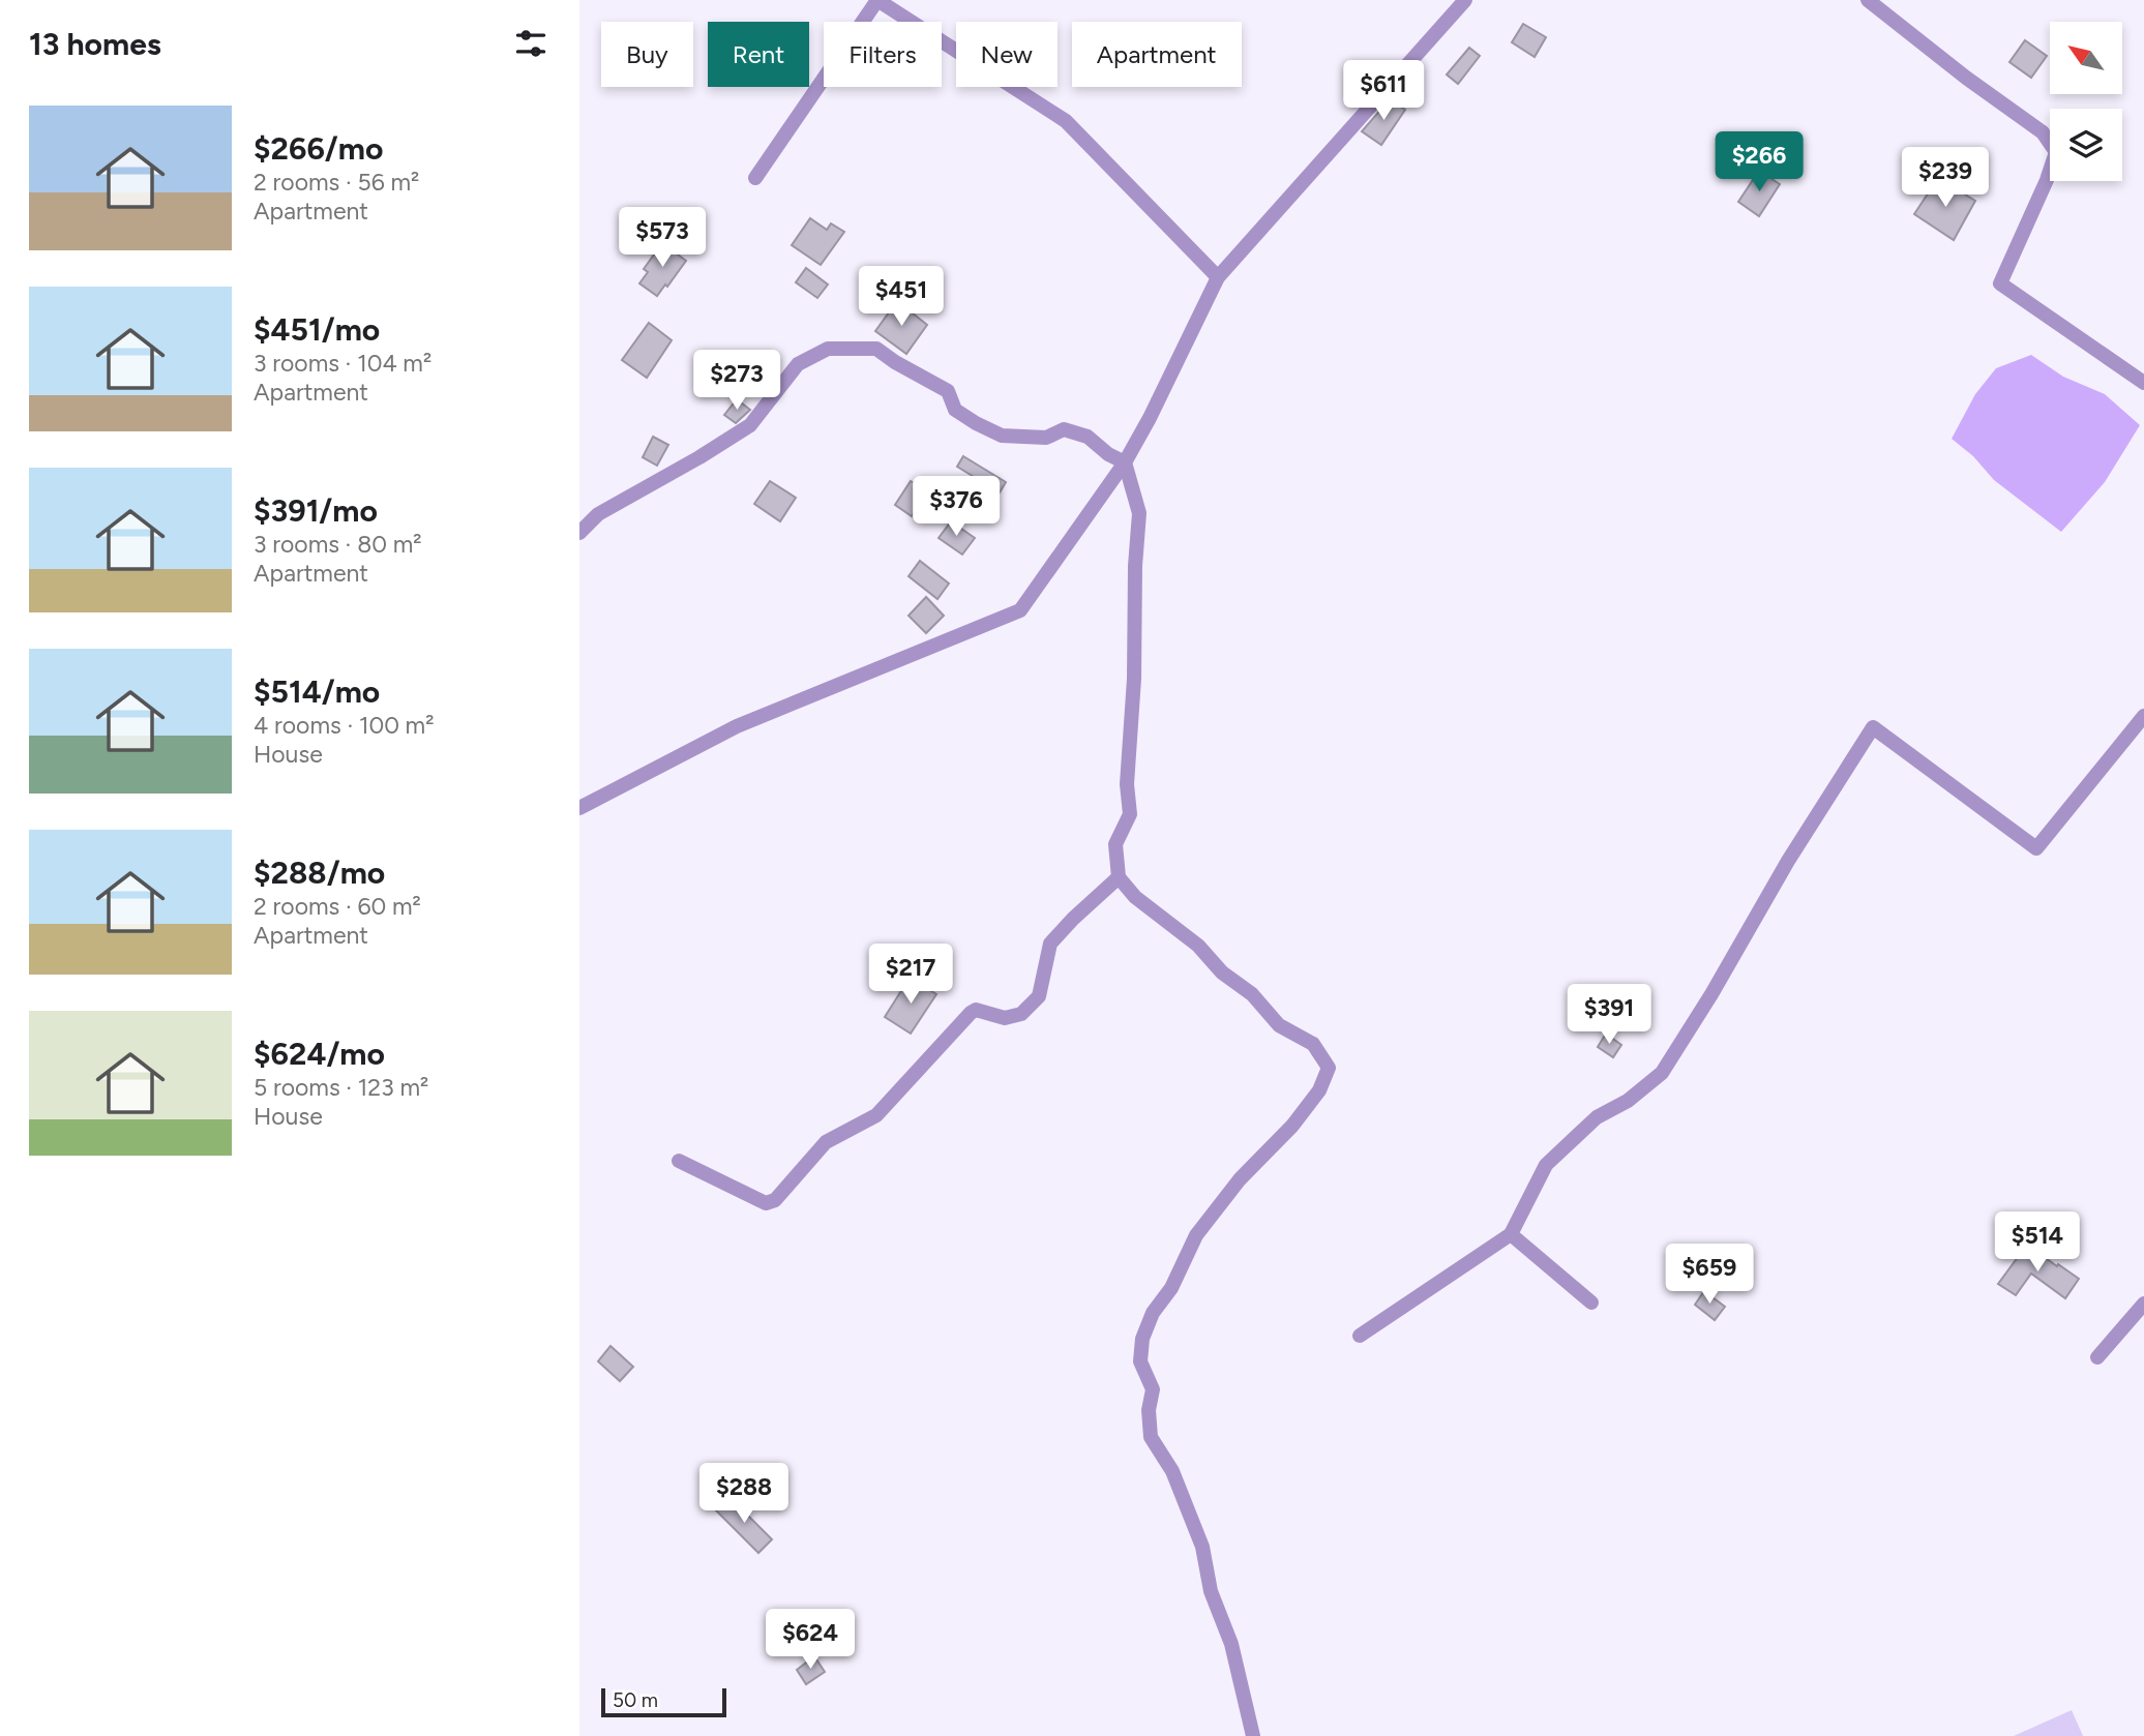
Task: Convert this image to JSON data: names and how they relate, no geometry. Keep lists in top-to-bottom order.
{
  "scale_bar": "50 m",
  "north": "top left",
  "page": {
    "heading": "13 homes",
    "chip": [
      "Buy",
      "Rent",
      "Filters",
      "New",
      "Apartment"
    ],
    "price": [
      "$611",
      "$266",
      "$239",
      "$573",
      "$451",
      "$273",
      "$376",
      "$217",
      "$391",
      "$514",
      "$659",
      "$288",
      "$624"
    ],
    "list": [
      {
        "name": "$266/mo",
        "note": "2 rooms · 56 m² · Apartment"
      },
      {
        "name": "$451/mo",
        "note": "3 rooms · 104 m² · Apartment"
      },
      {
        "name": "$391/mo",
        "note": "3 rooms · 80 m² · Apartment"
      },
      {
        "name": "$514/mo",
        "note": "4 rooms · 100 m² · House"
      },
      {
        "name": "$288/mo",
        "note": "2 rooms · 60 m² · Apartment"
      },
      {
        "name": "$624/mo",
        "note": "5 rooms · 123 m² · House"
      }
    ],
    "scale": "50 m"
  }
}
